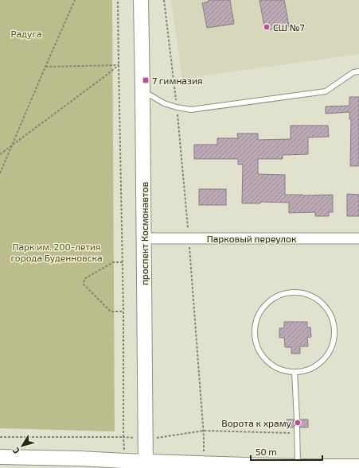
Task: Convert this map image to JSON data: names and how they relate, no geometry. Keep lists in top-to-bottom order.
{
  "streets": {
    "street": ["проспект Космонавтов", "Парковый переулок"]
  },
  "crossings": [
    ["проспект Космонавтов", "Парковый переулок"]
  ],
  "parks": ["Радуга", "Парк им. 200-летия города Буденновска"],
  "places": {
    "other": ["СШ №7", "Ворота к храму"],
    "transit": ["7 гимназия"]
  },
  "scale_bar": "50 m",
  "north": "bottom left"
}
